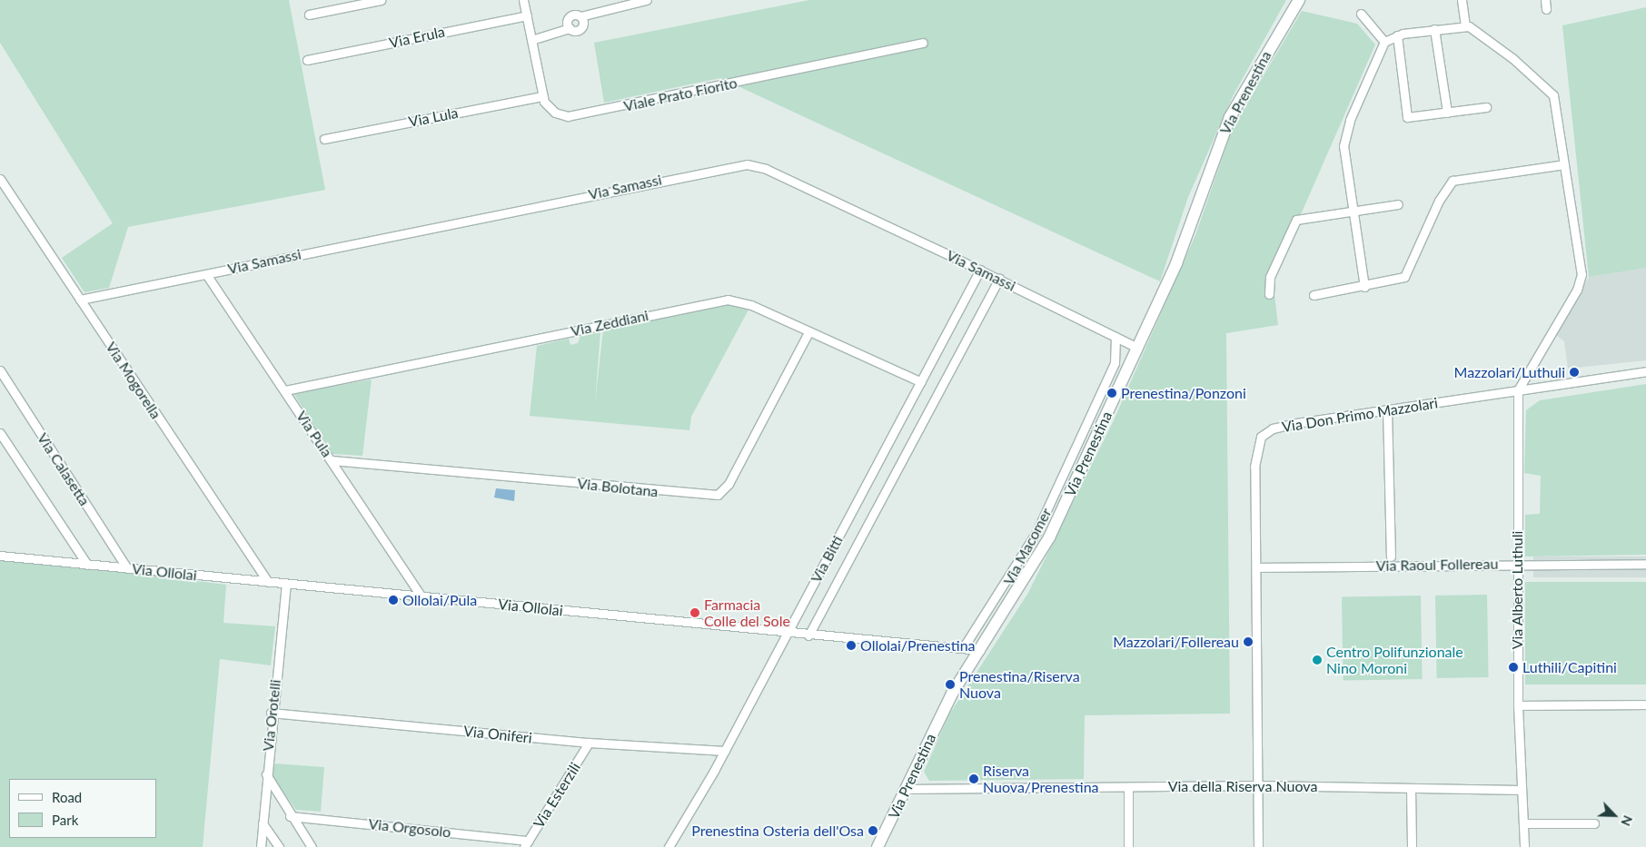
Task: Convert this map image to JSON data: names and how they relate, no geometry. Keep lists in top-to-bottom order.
{
  "streets": {
    "main road": ["Via Prenestina"],
    "street": [
      "Via Erula",
      "Viale Prato Fiorito",
      "Via Lula",
      "Via Samassi",
      "Via Zeddiani",
      "Via Mogorella",
      "Via Don Primo Mazzolari",
      "Via Pula",
      "Via Calasetta",
      "Via Bolotana",
      "Via Macomer",
      "Via Bitti",
      "Via Raoul Follereau",
      "Via Ollolai",
      "Via Alberto Luthuli",
      "Via Orotelli",
      "Via Oniferi",
      "Via della Riserva Nuova",
      "Via Esterzili",
      "Via Orgosolo"
    ]
  },
  "crossings": [
    ["Via Erula", "Viale Prato Fiorito"],
    ["Via Prenestina", "Via Samassi"],
    ["Via Prenestina", "Via Ollolai"],
    ["Via Prenestina", "Via della Riserva Nuova"],
    ["Viale Prato Fiorito", "Via Lula"],
    ["Via Samassi", "Via Mogorella"],
    ["Via Samassi", "Via Pula"],
    ["Via Samassi", "Via Macomer"],
    ["Via Samassi", "Via Bitti"],
    ["Via Zeddiani", "Via Pula"],
    ["Via Zeddiani", "Via Bolotana"],
    ["Via Zeddiani", "Via Bitti"],
    ["Via Mogorella", "Via Ollolai"],
    ["Via Don Primo Mazzolari", "Via Raoul Follereau"],
    ["Via Don Primo Mazzolari", "Via Alberto Luthuli"],
    ["Via Don Primo Mazzolari", "Via della Riserva Nuova"],
    ["Via Pula", "Via Bolotana"],
    ["Via Pula", "Via Ollolai"],
    ["Via Calasetta", "Via Ollolai"],
    ["Via Macomer", "Via Ollolai"],
    ["Via Bitti", "Via Ollolai"],
    ["Via Bitti", "Via Oniferi"],
    ["Via Raoul Follereau", "Via Alberto Luthuli"],
    ["Via Ollolai", "Via Orotelli"],
    ["Via Alberto Luthuli", "Via della Riserva Nuova"],
    ["Via Orotelli", "Via Oniferi"],
    ["Via Oniferi", "Via Esterzili"],
    ["Via Esterzili", "Via Orgosolo"]
  ],
  "places": [
    "Mazzolari/Luthuli",
    "Prenestina/Ponzoni",
    "Ollolai/Pula",
    "Farmacia Colle del Sole",
    "Mazzolari/Follereau",
    "Ollolai/Prenestina",
    "Centro Polifunzionale Nino Moroni",
    "Luthili/Capitini",
    "Prenestina/Riserva Nuova",
    "Riserva Nuova/Prenestina",
    "Prenestina Osteria dell'Osa"
  ],
  "legend": ["Road", "Park"],
  "north": "bottom right"
}
